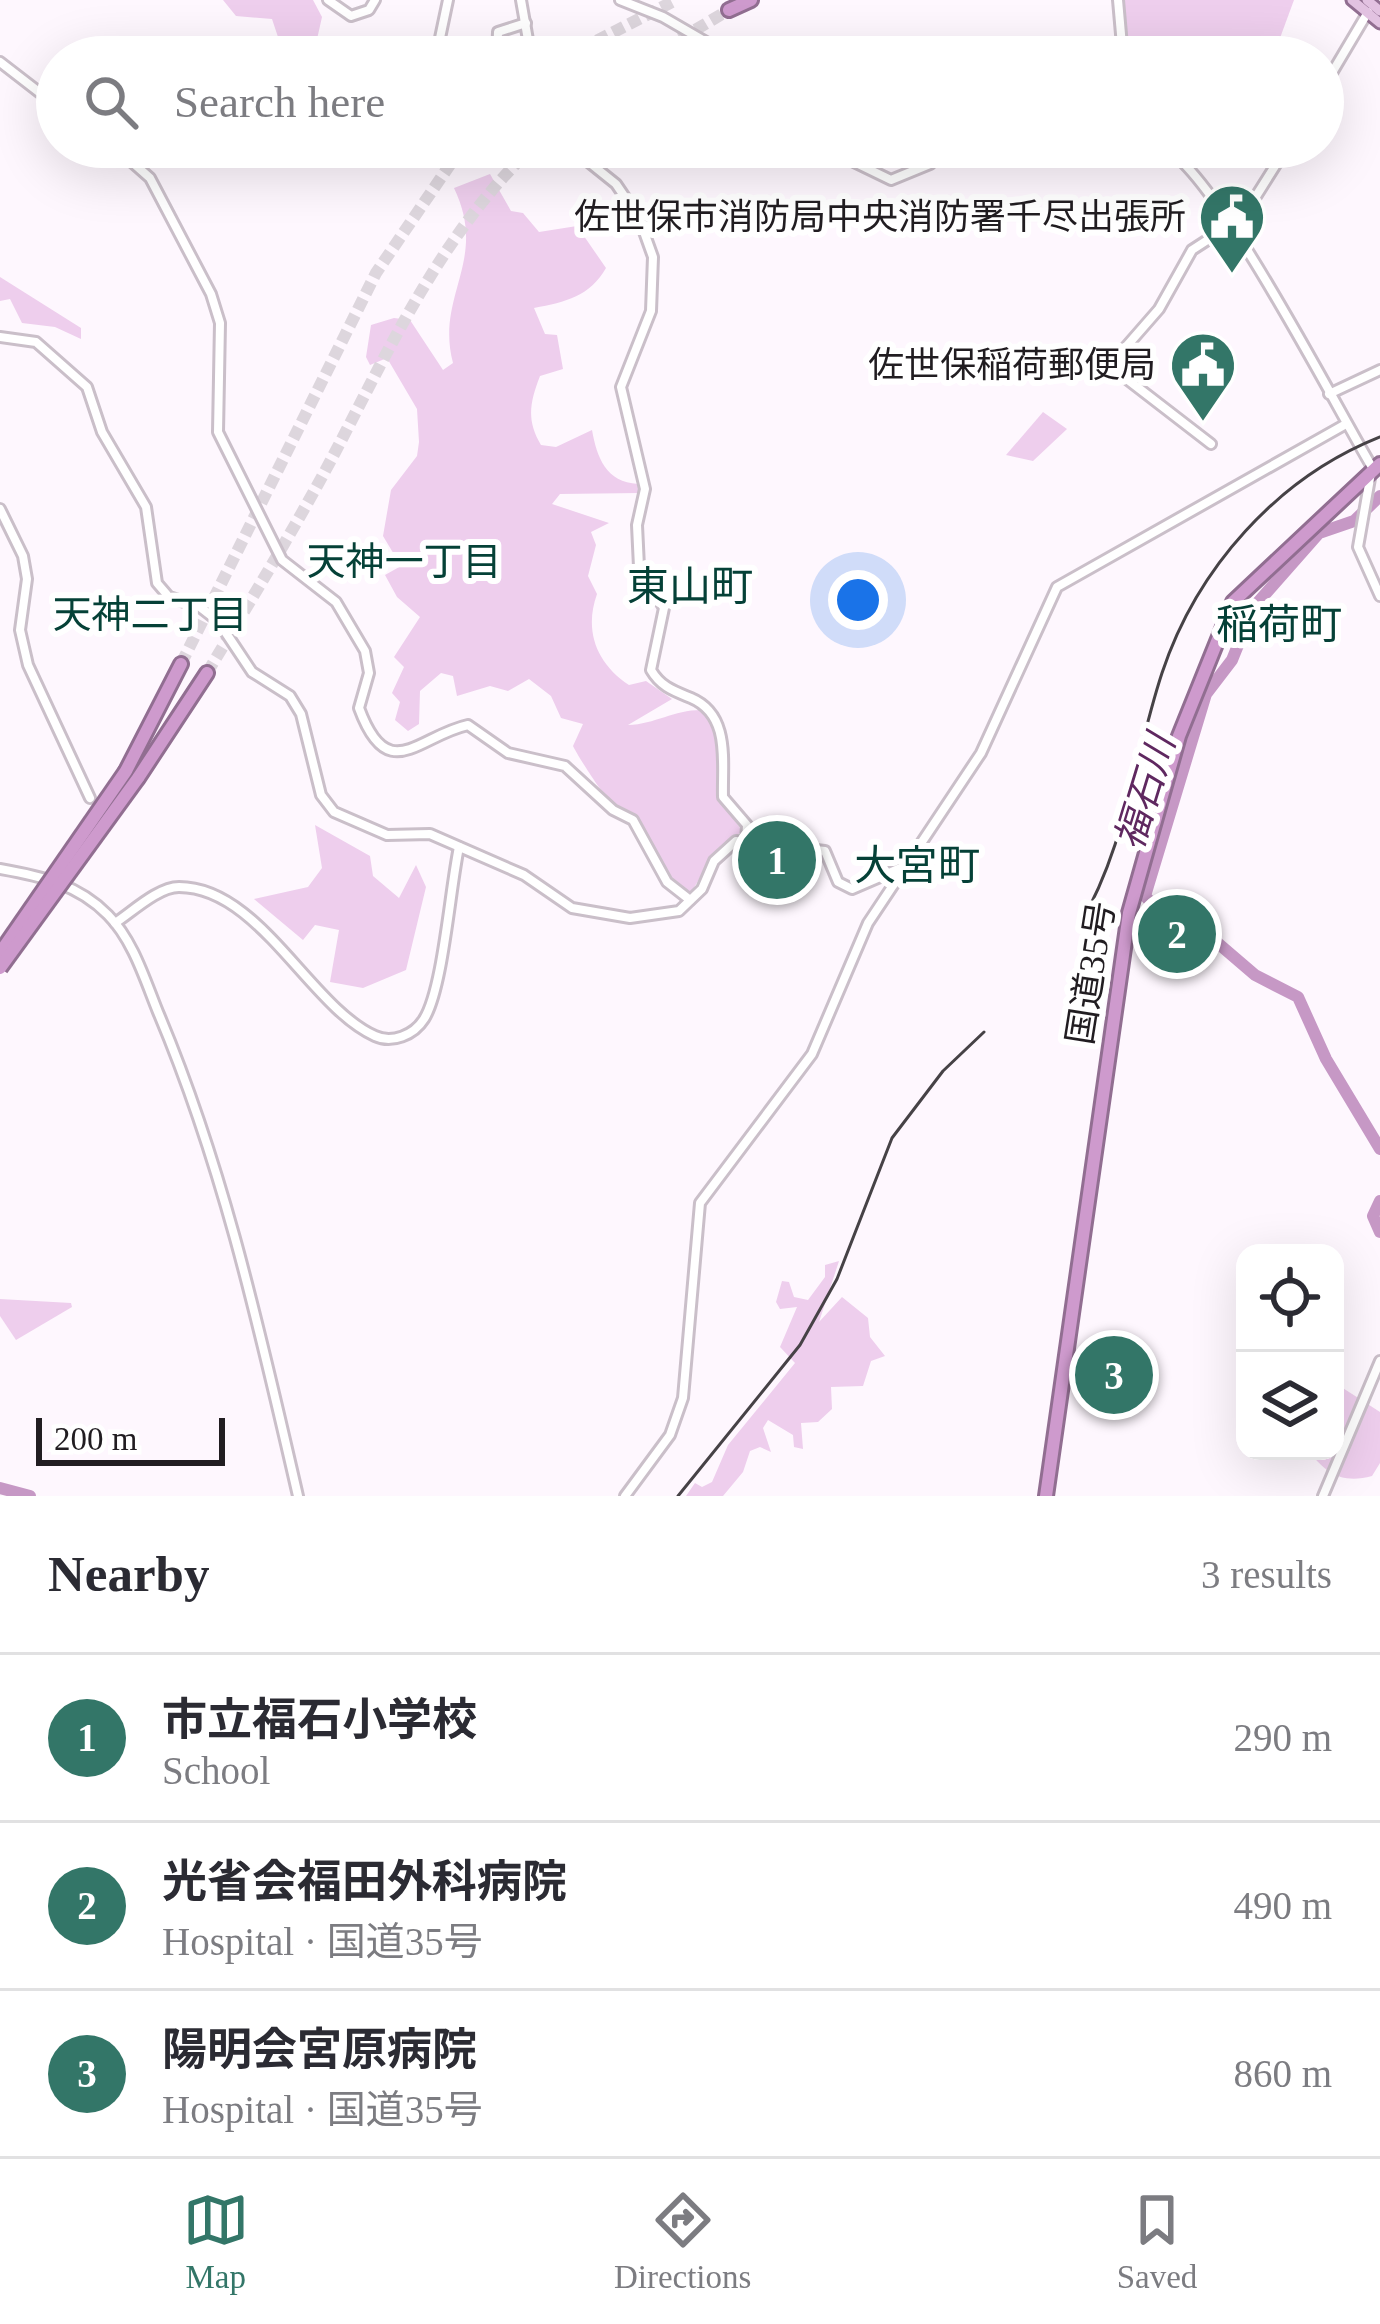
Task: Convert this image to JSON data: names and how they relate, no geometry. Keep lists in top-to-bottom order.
{
  "streets": {
    "highway": ["国道35号"]
  },
  "districts": [
    "天神一丁目",
    "東山町",
    "天神二丁目",
    "稲荷町",
    "大宮町"
  ],
  "water": ["福石川"],
  "places": {
    "public building": ["佐世保市消防局中央消防署千尽出張所", "佐世保稲荷郵便局"]
  },
  "scale_bar": "200 m",
  "page": {
    "search": "Search here",
    "pins": ["1", "2", "3"],
    "scale": "200 m",
    "heading": ["Nearby", "3 results"],
    "list": [
      {
        "mark": "1",
        "name": "市立福石小学校",
        "note": "School",
        "value": "290 m"
      },
      {
        "mark": "2",
        "name": "光省会福田外科病院",
        "note": "Hospital · 国道35号",
        "value": "490 m"
      },
      {
        "mark": "3",
        "name": "陽明会宮原病院",
        "note": "Hospital · 国道35号",
        "value": "860 m"
      }
    ],
    "nav": ["Map", "Directions", "Saved"]
  }
}
